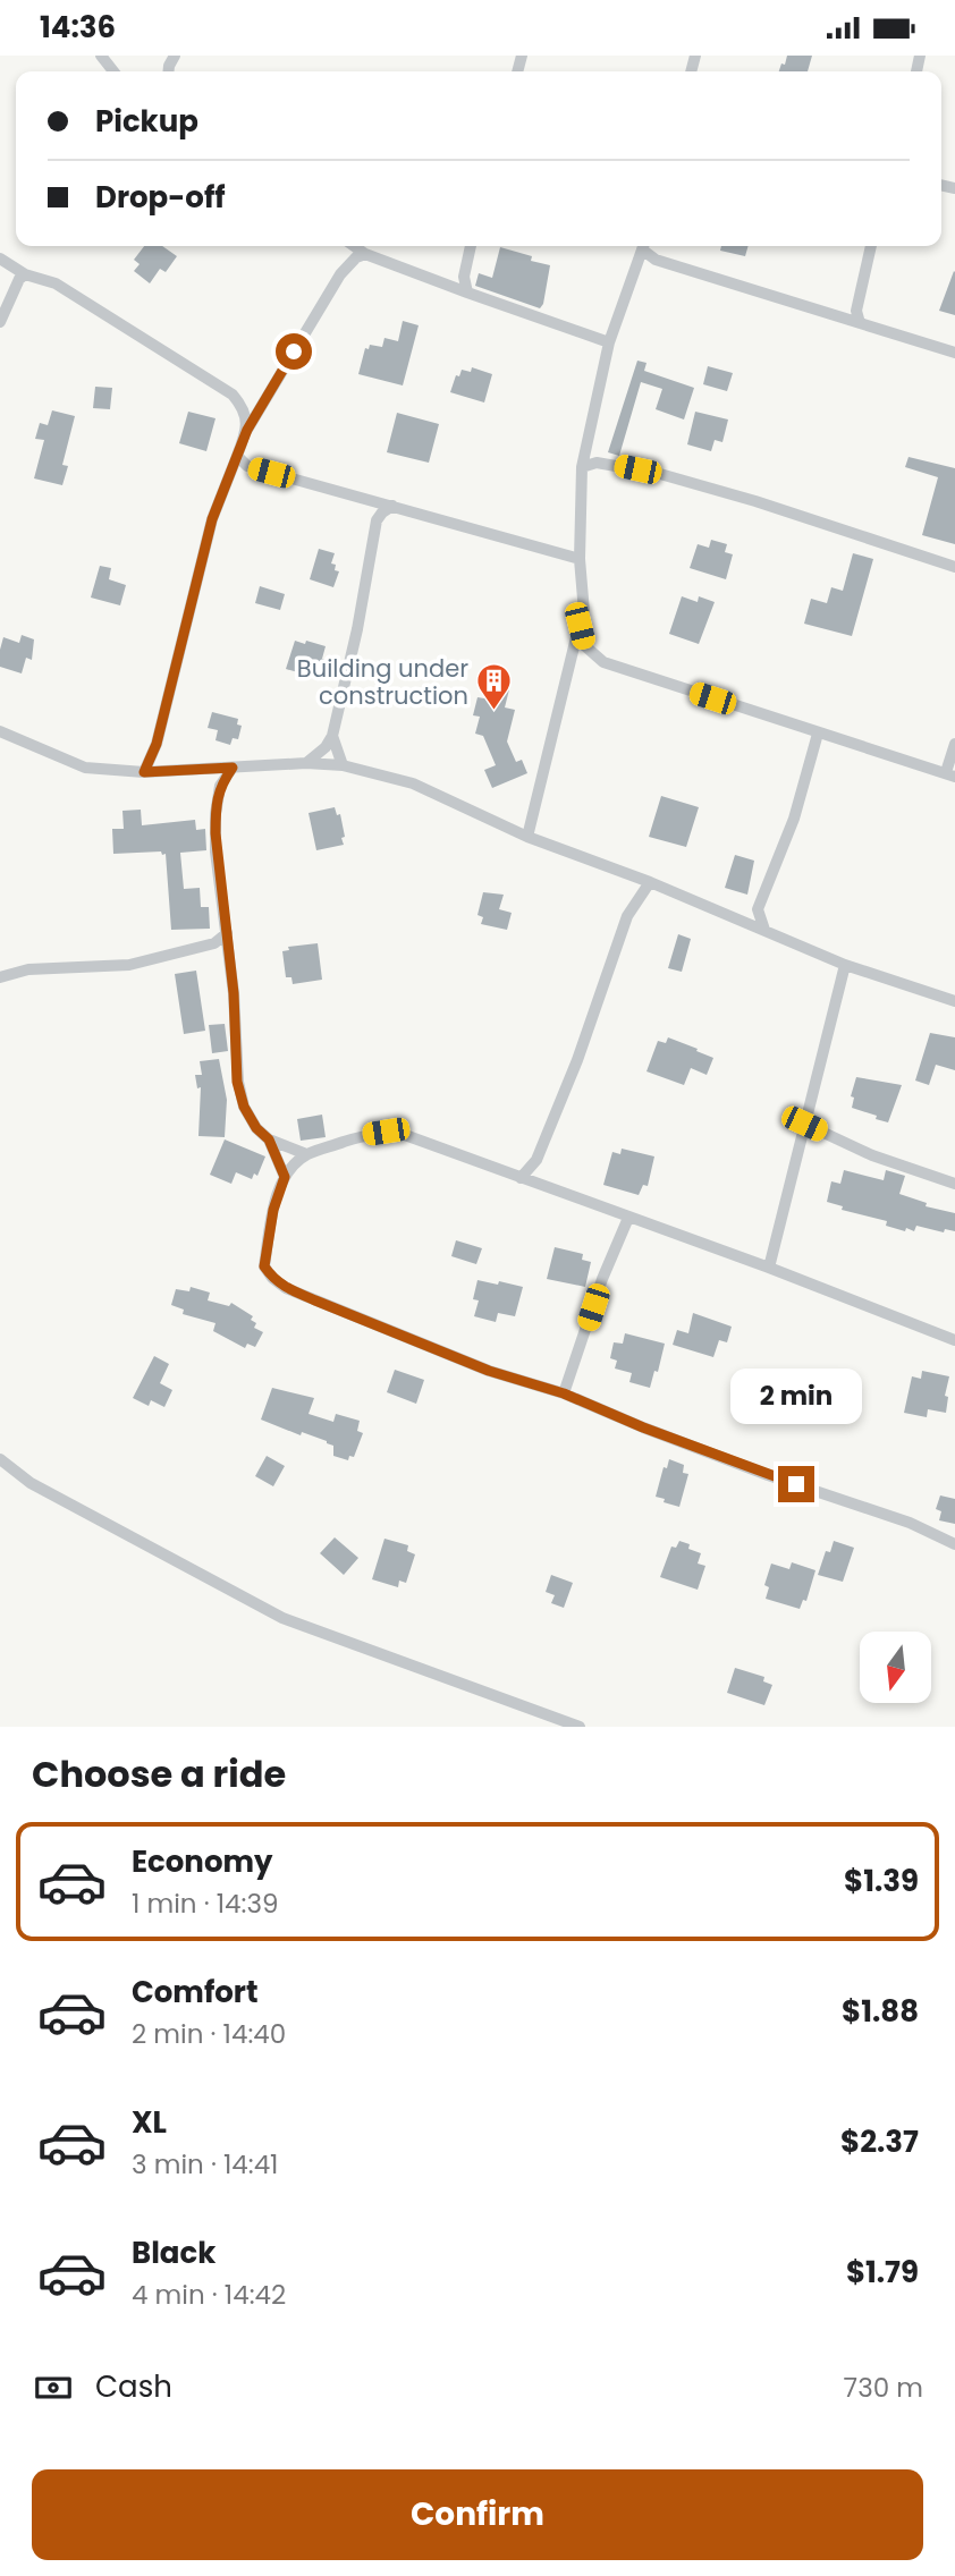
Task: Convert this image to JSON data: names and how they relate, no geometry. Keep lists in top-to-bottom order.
{
  "places": {
    "building": ["Building under construction"]
  },
  "north": "bottom",
  "page": {
    "status": "14:36",
    "banner": ["Pickup", "Drop-off"],
    "bubble": "2 min",
    "heading": "Choose a ride",
    "list": [
      {
        "name": "Economy",
        "note": "1 min · 14:39",
        "value": "$1.39"
      },
      {
        "name": "Comfort",
        "note": "2 min · 14:40",
        "value": "$1.88"
      },
      {
        "name": "XL",
        "note": "3 min · 14:41",
        "value": "$2.37"
      },
      {
        "name": "Black",
        "note": "4 min · 14:42",
        "value": "$1.79"
      }
    ],
    "pay": ["Cash", "730 m"],
    "buttons": "Confirm"
  }
}
